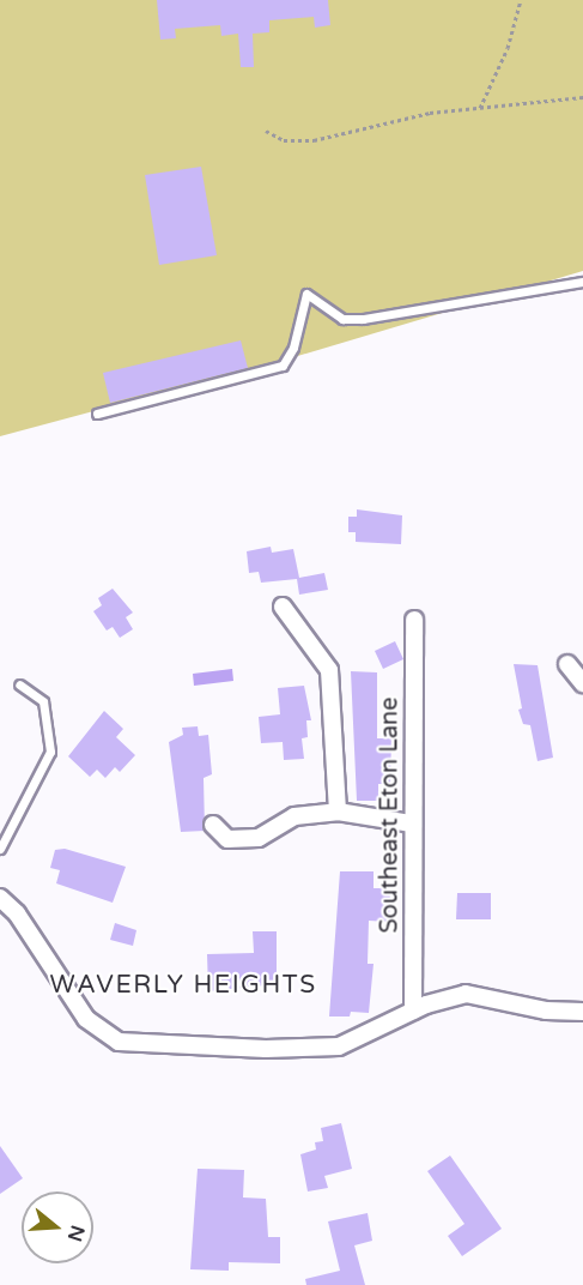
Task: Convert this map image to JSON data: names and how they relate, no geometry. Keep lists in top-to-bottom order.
{
  "streets": {
    "street": ["Southeast Eton Lane"]
  },
  "districts": ["WAVERLY HEIGHTS"],
  "north": "right"
}
